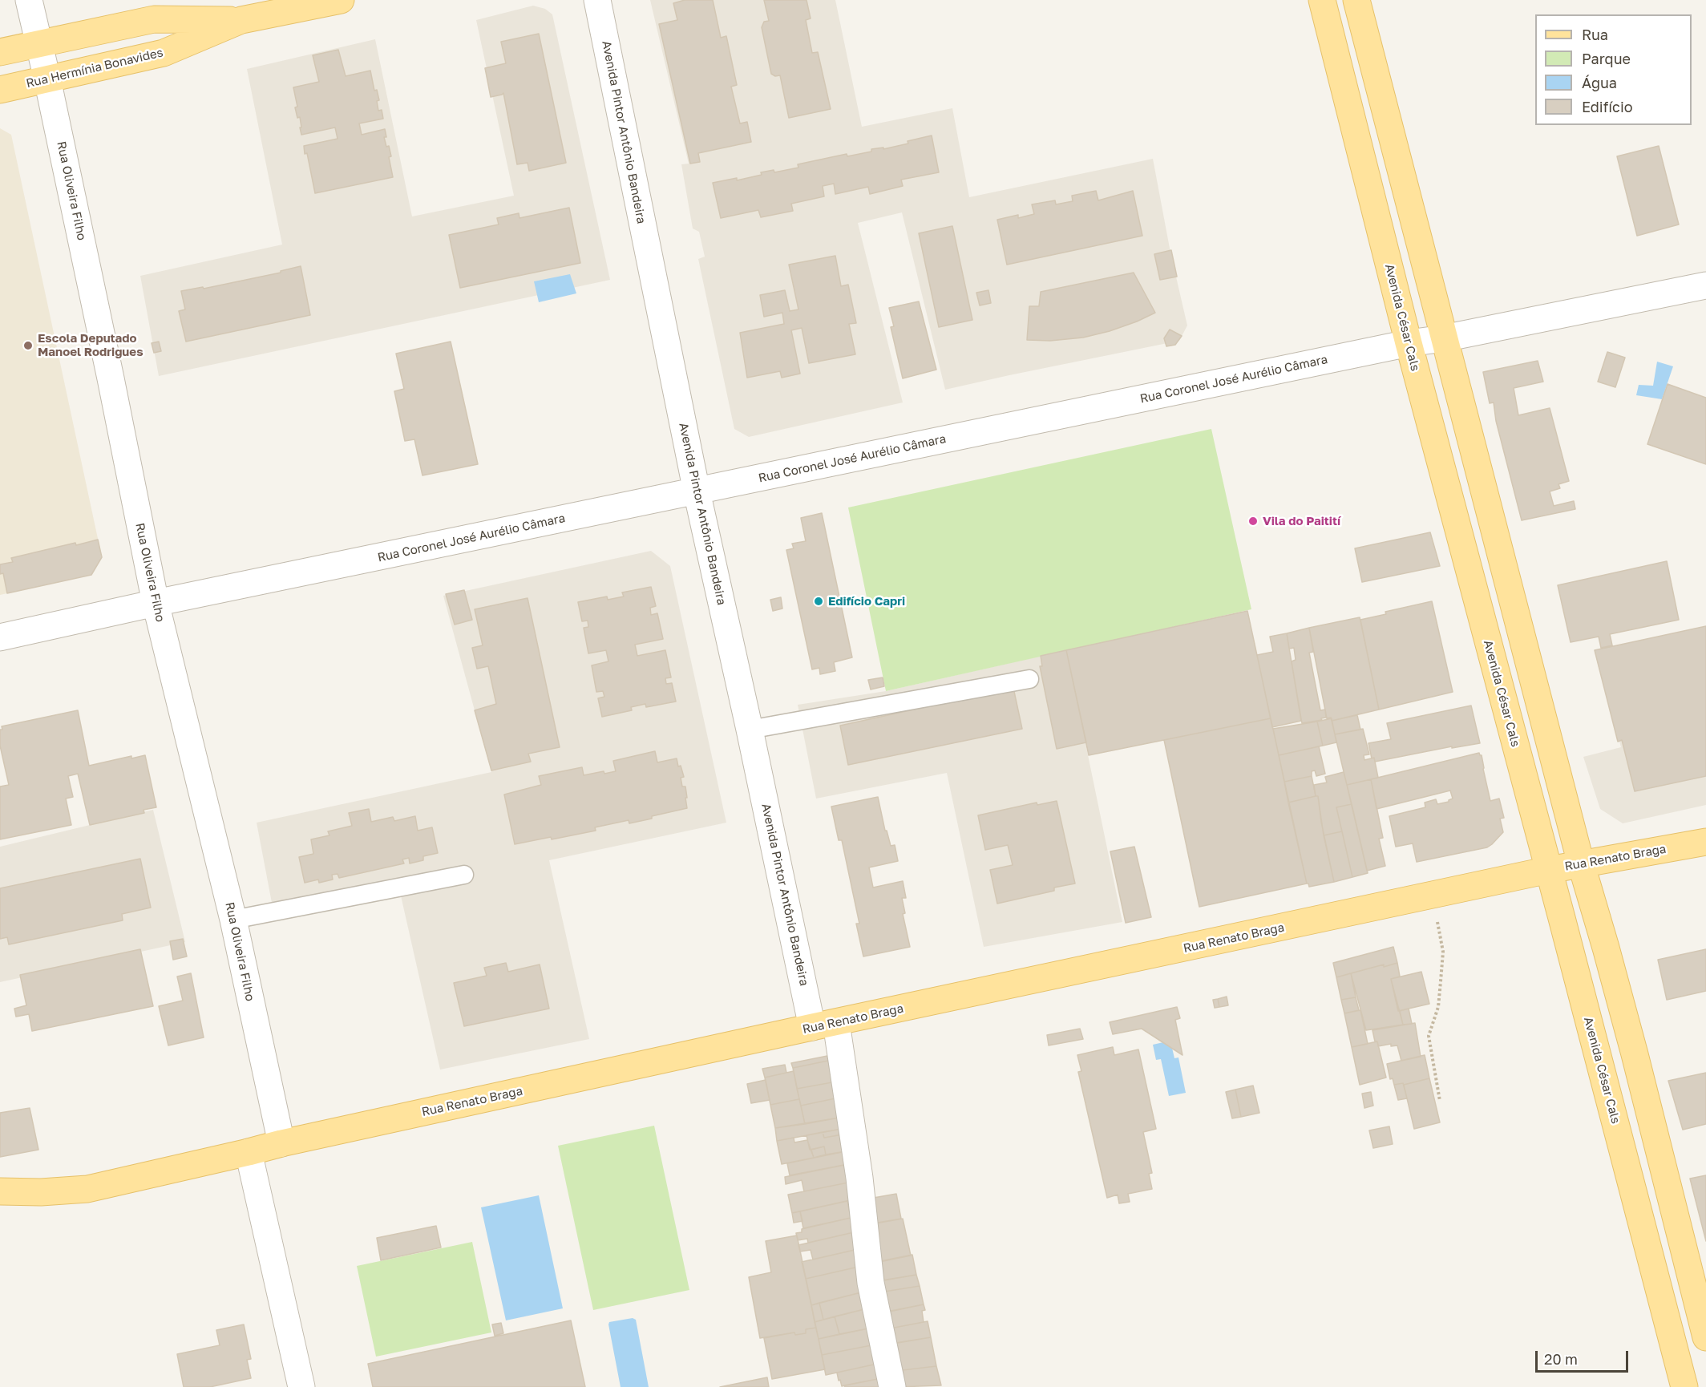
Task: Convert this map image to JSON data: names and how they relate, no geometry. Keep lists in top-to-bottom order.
{
  "streets": {
    "main road": ["Rua Hermínia Bonavides", "Avenida César Cals", "Rua Renato Braga"],
    "street": ["Avenida Pintor Antônio Bandeira", "Rua Oliveira Filho", "Rua Coronel José Aurélio Câmara"]
  },
  "crossings": [
    ["Rua Hermínia Bonavides", "Rua Oliveira Filho"],
    ["Avenida Pintor Antônio Bandeira", "Rua Coronel José Aurélio Câmara"],
    ["Avenida Pintor Antônio Bandeira", "Rua Renato Braga"],
    ["Rua Oliveira Filho", "Rua Coronel José Aurélio Câmara"],
    ["Rua Oliveira Filho", "Rua Renato Braga"],
    ["Avenida César Cals", "Rua Coronel José Aurélio Câmara"],
    ["Avenida César Cals", "Rua Renato Braga"]
  ],
  "places": ["Escola Deputado Manoel Rodrigues", "Vila do Paitití", "Edifício Capri"],
  "legend": [
    "Rua",
    "Parque",
    "Água",
    "Edifício"
  ],
  "scale_bar": "20 m"
}
